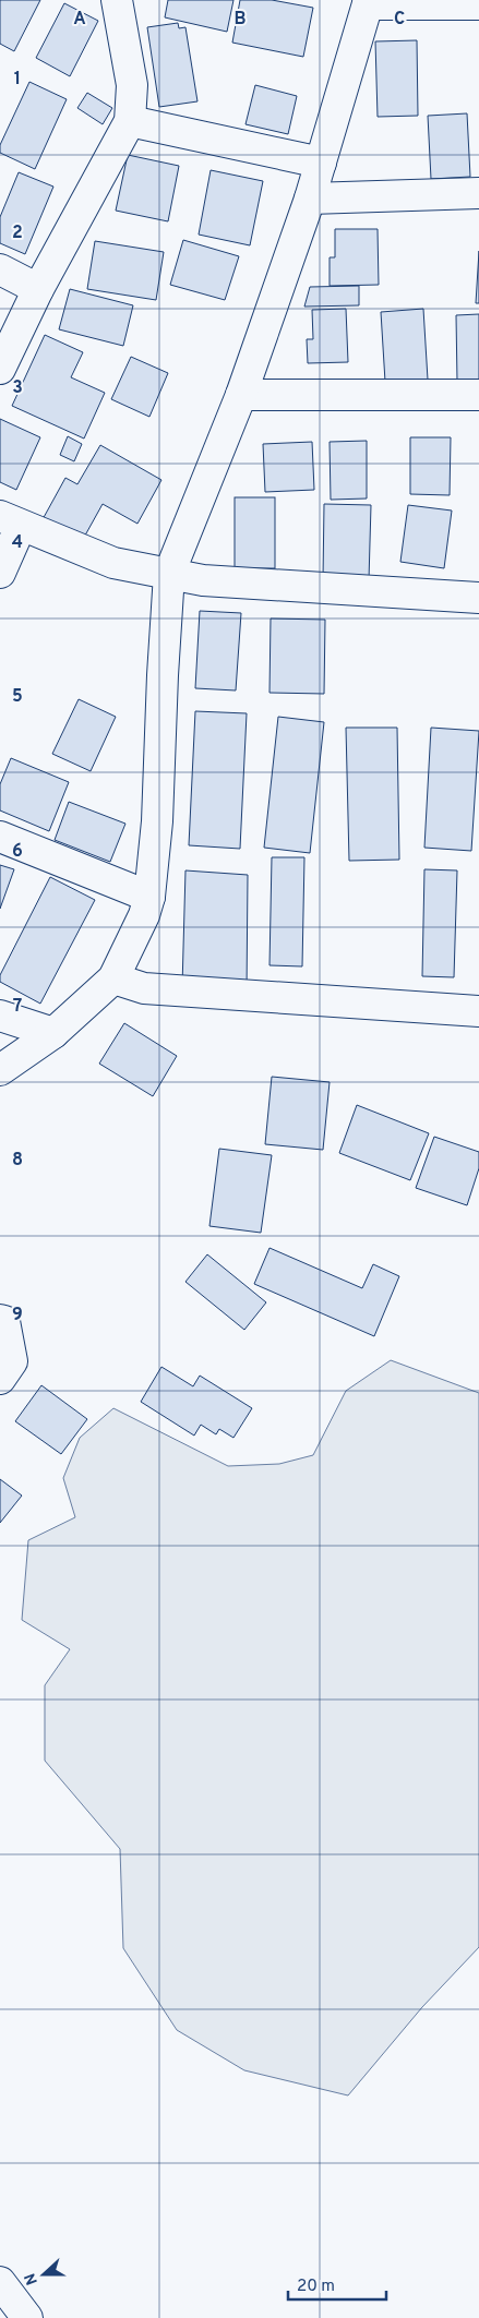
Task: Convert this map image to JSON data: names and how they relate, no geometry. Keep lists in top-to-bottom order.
{
  "scale_bar": "20 m",
  "north": "left",
  "grid": {
    "columns": ["A", "B", "C"],
    "rows": [
      "1",
      "2",
      "3",
      "4",
      "5",
      "6",
      "7",
      "8",
      "9"
    ]
  }
}
